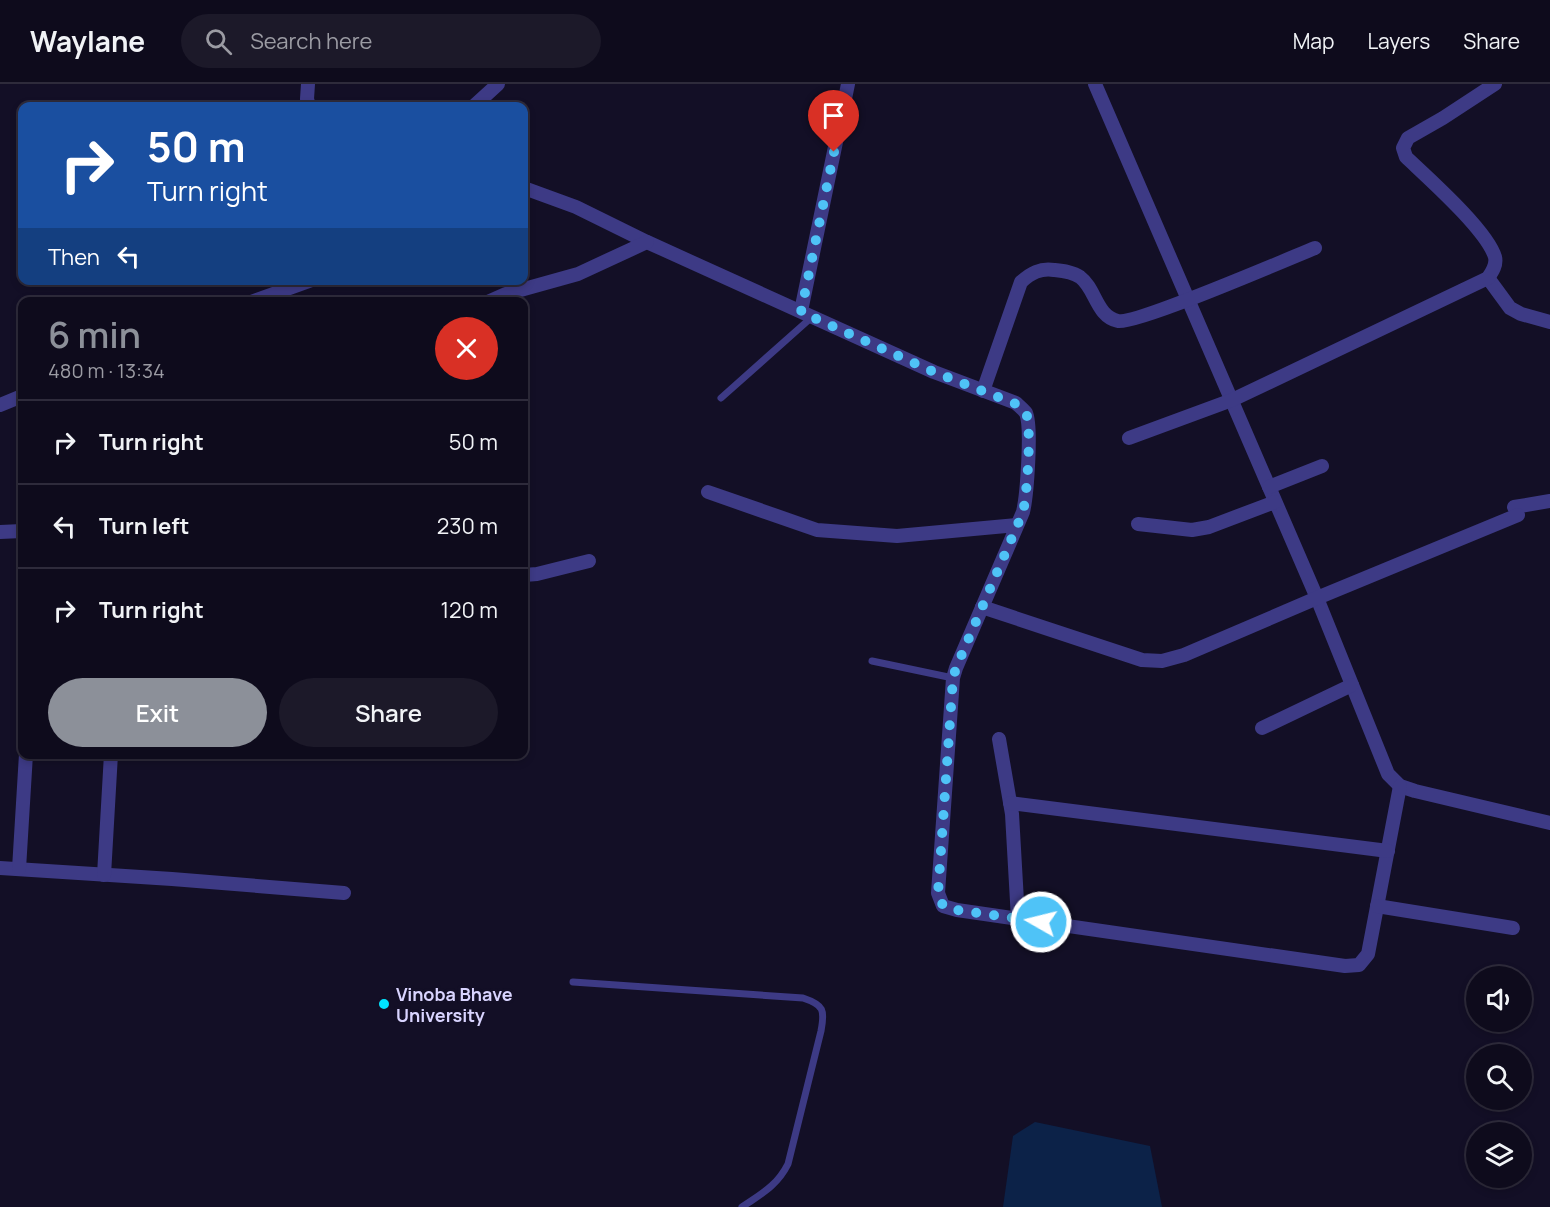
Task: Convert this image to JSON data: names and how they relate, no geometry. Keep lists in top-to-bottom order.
{
  "places": ["Vinoba Bhave University"],
  "page": {
    "header": "Waylane",
    "search": "Search here",
    "nav": ["Map", "Layers", "Share"],
    "turn": ["50 m", "Turn right"],
    "then": "Then",
    "heading": ["6 min", "480 m · 13:34"],
    "list": [
      {
        "name": "Turn right",
        "value": "50 m"
      },
      {
        "name": "Turn left",
        "value": "230 m"
      },
      {
        "name": "Turn right",
        "value": "120 m"
      }
    ],
    "buttons": ["Exit", "Share"]
  }
}
